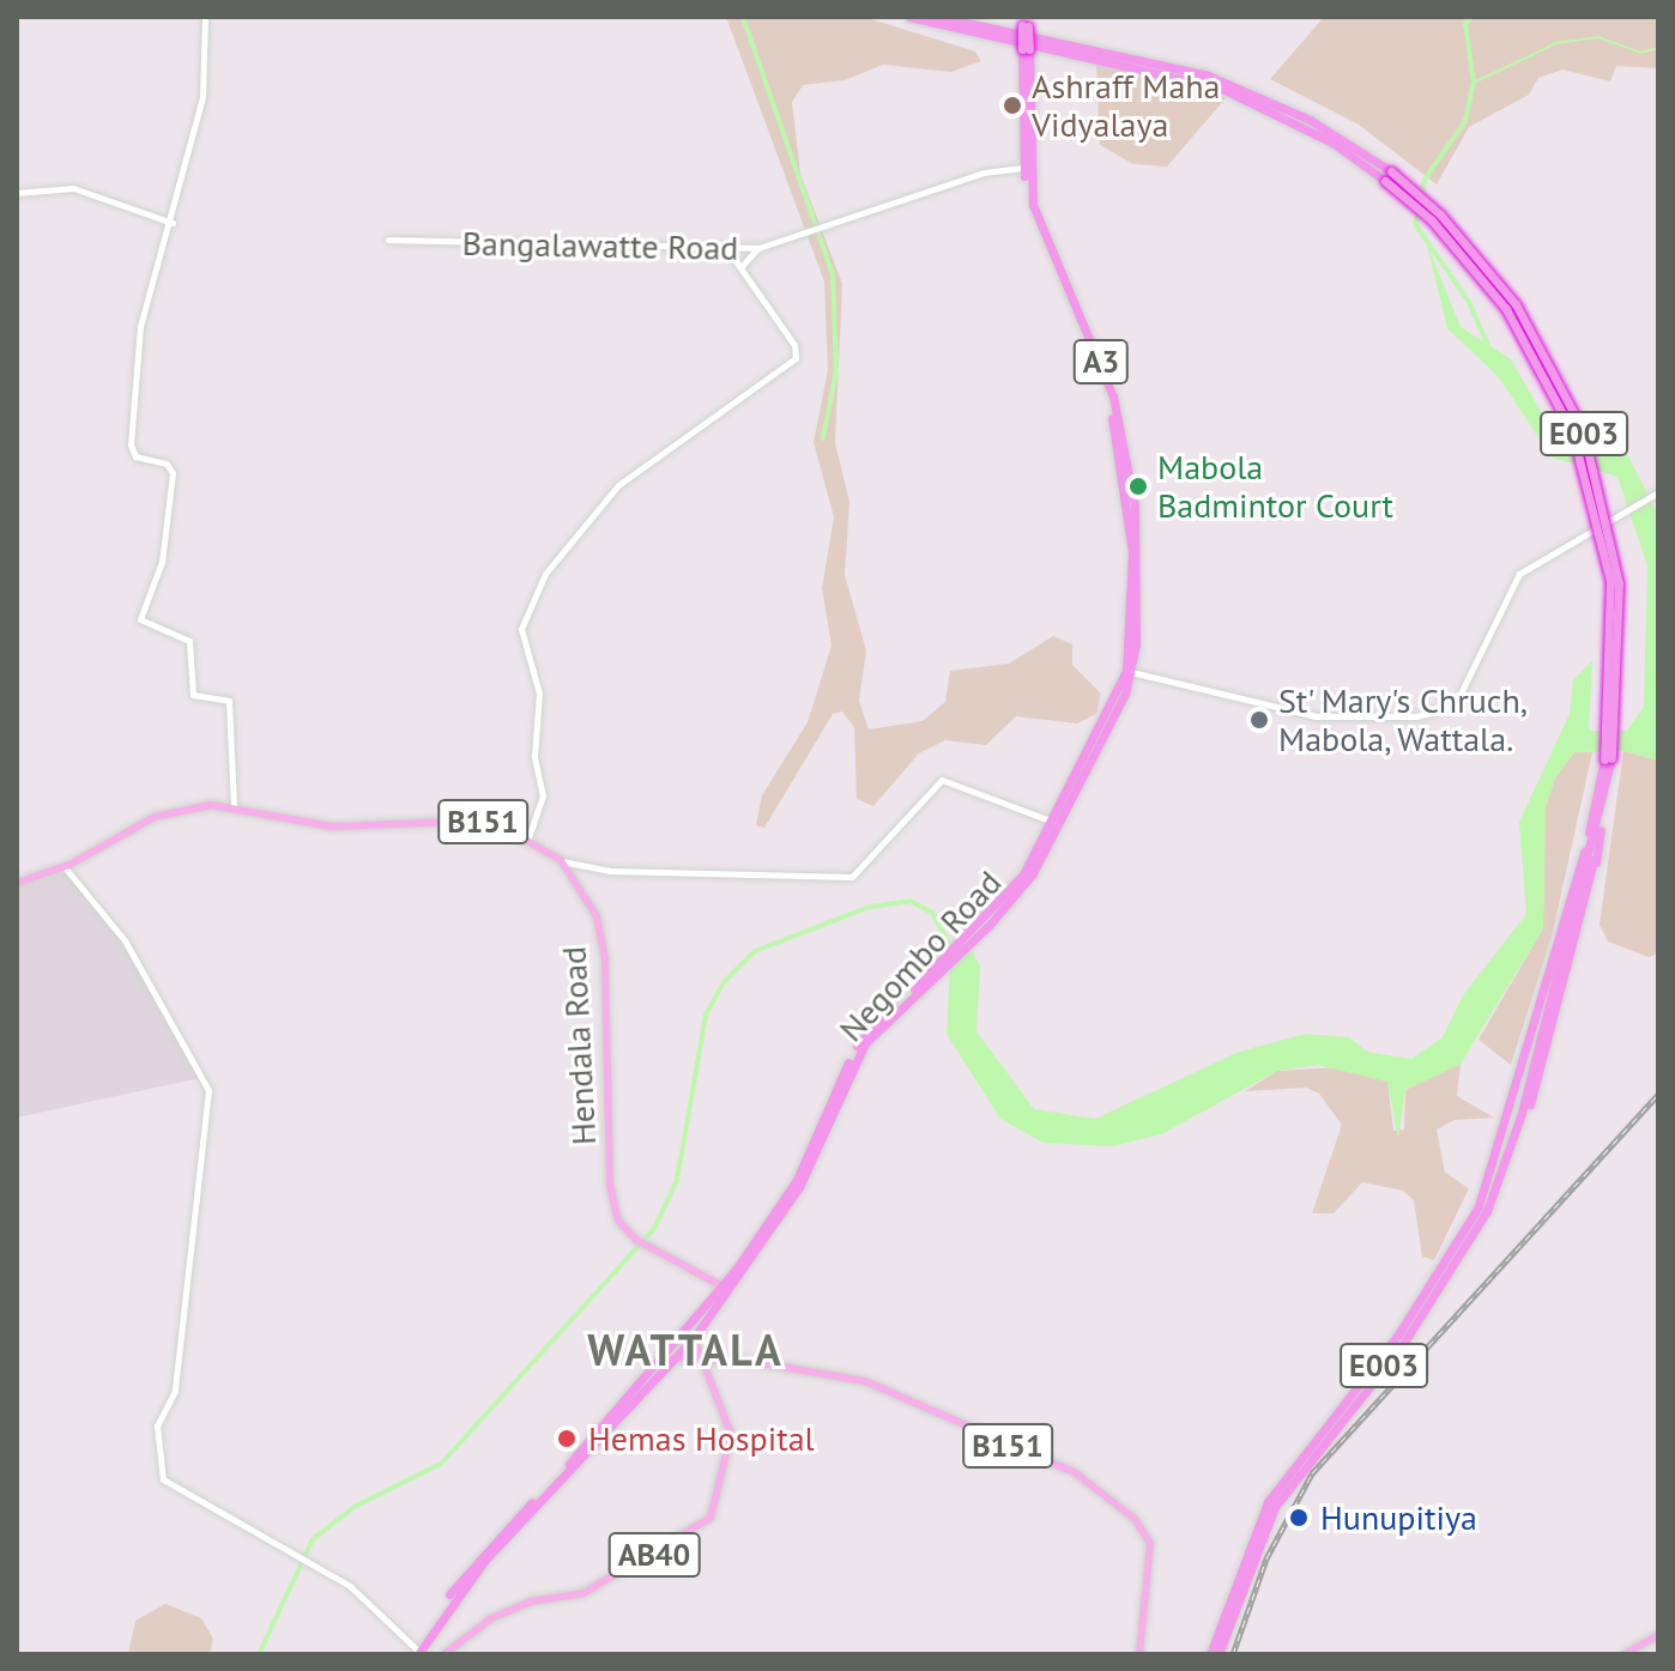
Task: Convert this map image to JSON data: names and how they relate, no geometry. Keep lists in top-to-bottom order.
{
  "streets": {
    "highway": ["A3", "E003", "Negombo Road"],
    "main road": ["B151", "Hendala Road", "AB40"],
    "street": ["Bangalawatte Road"]
  },
  "crossings": [
    ["Bangalawatte Road", "Negombo Road"],
    ["B151", "AB40"],
    ["Negombo Road", "Hendala Road"]
  ],
  "districts": ["WATTALA"],
  "places": [
    "Ashraff Maha Vidyalaya",
    "Mabola Badmintor Court",
    "St' Mary's Chruch, Mabola, Wattala.",
    "Hemas Hospital",
    "Hunupitiya"
  ]
}
